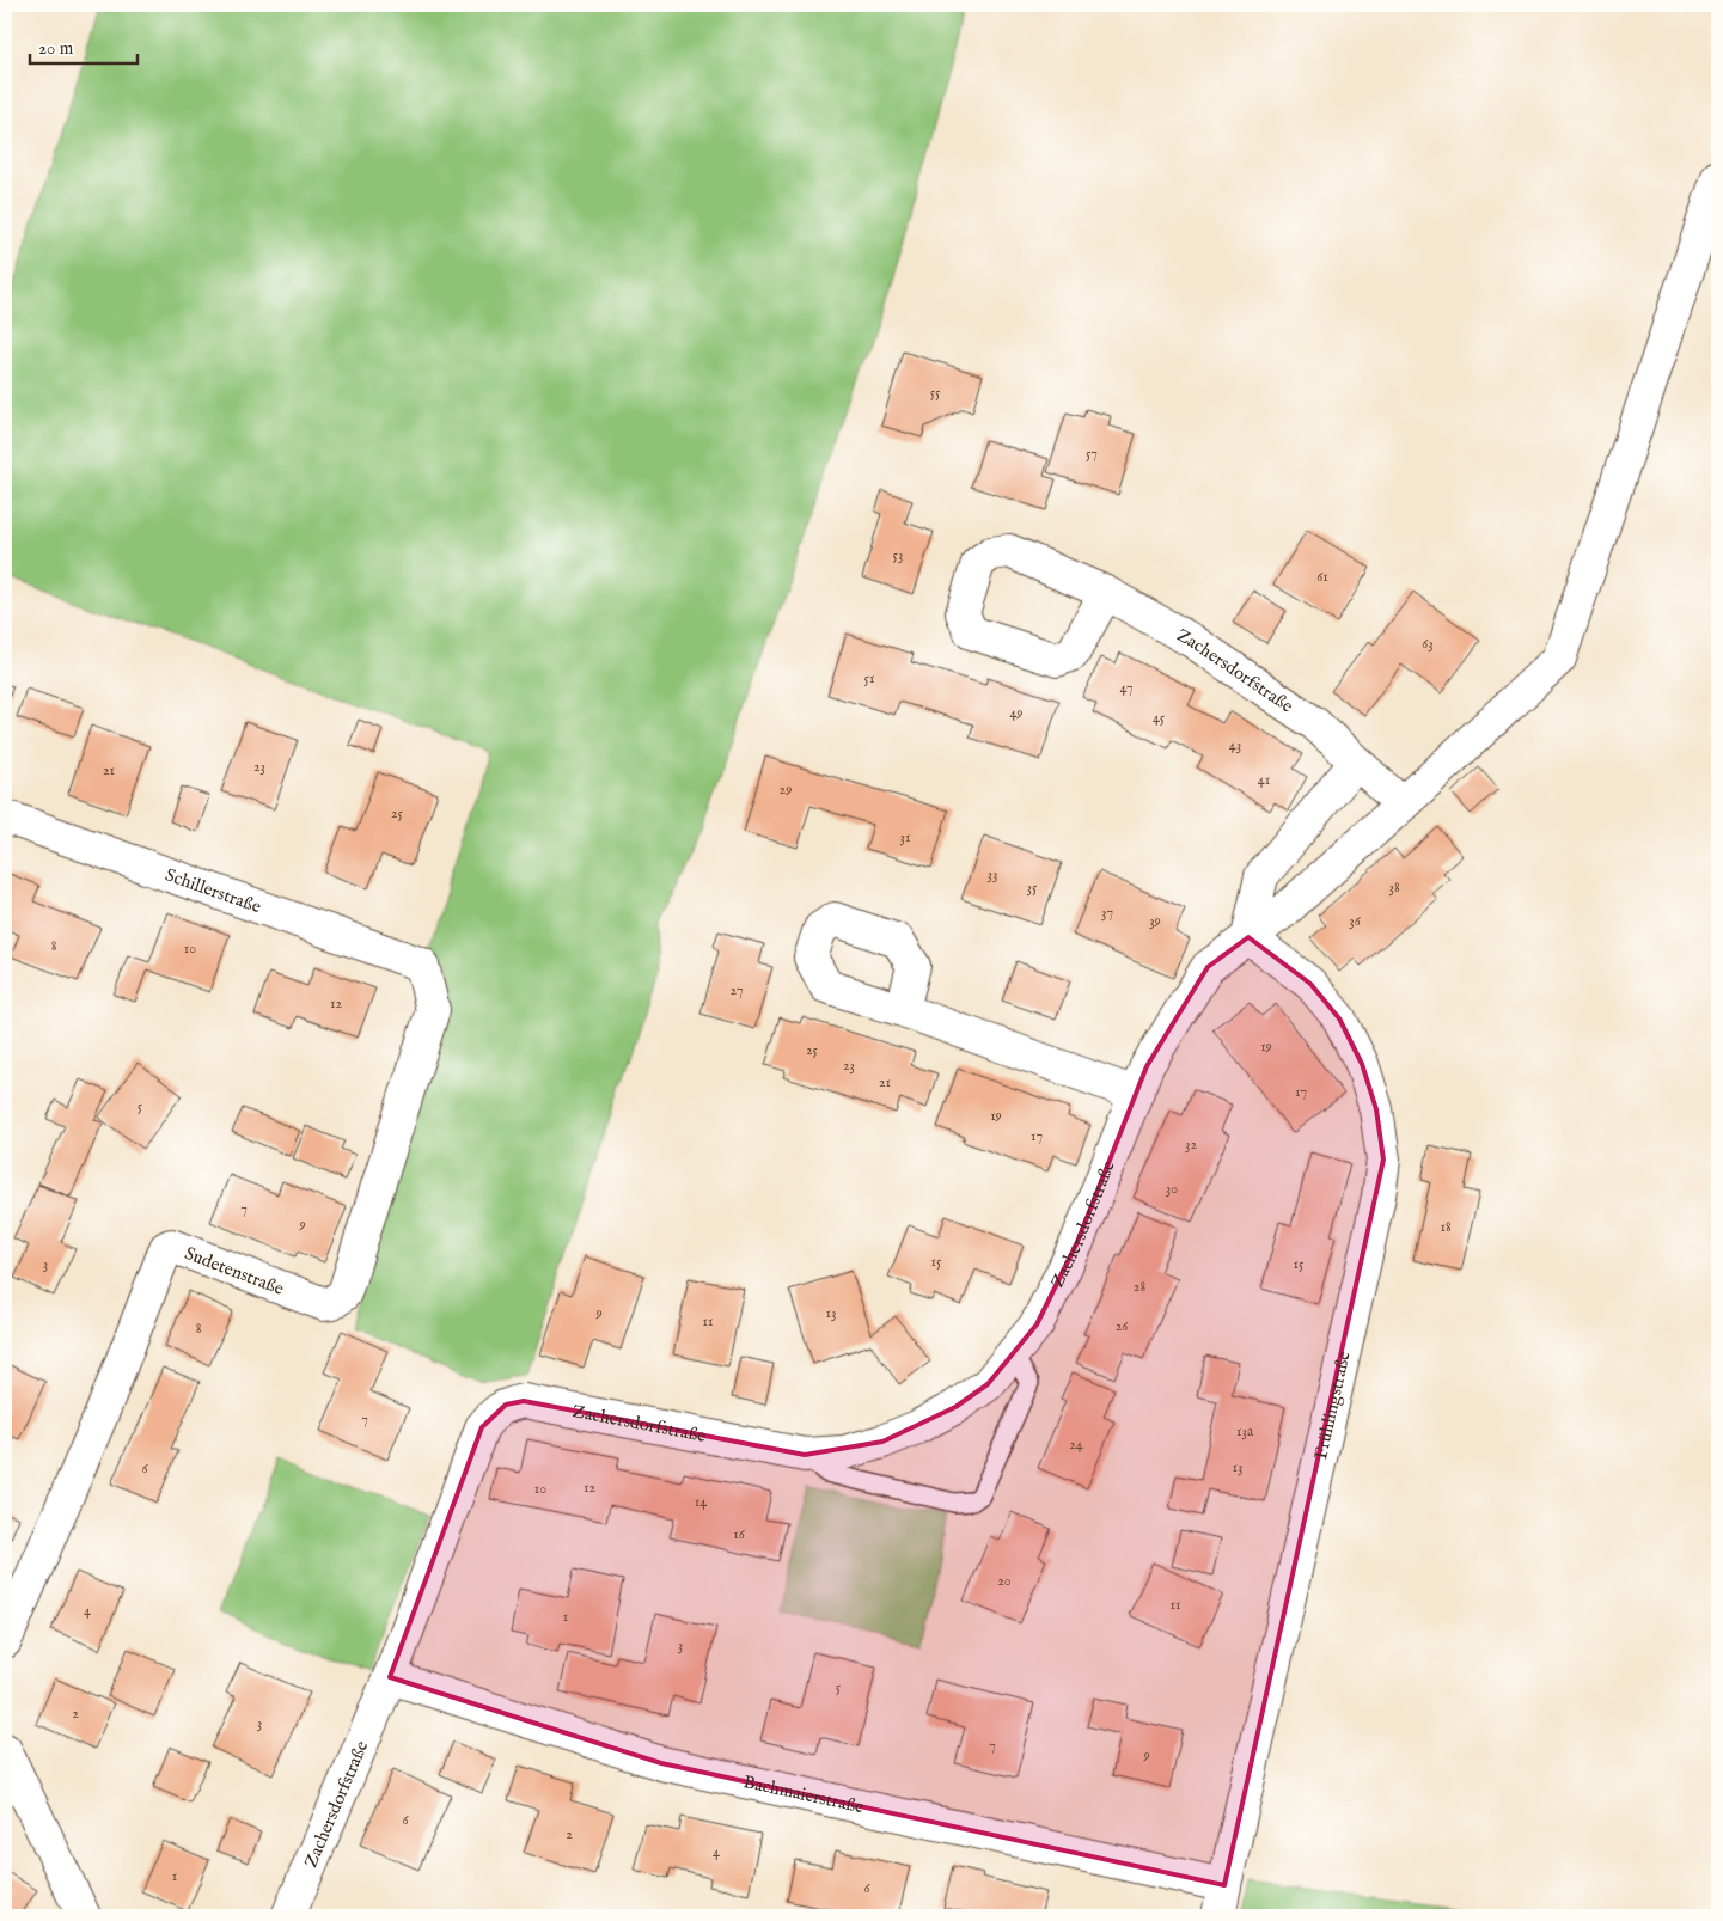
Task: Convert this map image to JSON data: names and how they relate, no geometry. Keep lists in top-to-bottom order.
{
  "streets": {
    "street": [
      "Zachersdorfstraße",
      "Schillerstraße",
      "Sudetenstraße",
      "Frühlingstraße",
      "Bachmaierstraße"
    ]
  },
  "crossings": [
    ["Zachersdorfstraße", "Frühlingstraße"],
    ["Zachersdorfstraße", "Bachmaierstraße"],
    ["Schillerstraße", "Sudetenstraße"],
    ["Frühlingstraße", "Bachmaierstraße"]
  ],
  "house_numbers": [
    "55",
    "57",
    "53",
    "61",
    "63",
    "51",
    "47",
    "49",
    "45",
    "43",
    "23",
    "21",
    "41",
    "29",
    "25",
    "31",
    "33",
    "35",
    "38",
    "37",
    "39",
    "36",
    "8",
    "10",
    "27",
    "12",
    "19",
    "25",
    "23",
    "21",
    "17",
    "5",
    "19",
    "17",
    "32",
    "30",
    "7",
    "9",
    "18",
    "15",
    "3",
    "15",
    "28",
    "9",
    "13",
    "11",
    "26",
    "8",
    "7",
    "13a",
    "24",
    "13",
    "6",
    "12",
    "10",
    "14",
    "16",
    "20",
    "11",
    "4",
    "1",
    "3",
    "5",
    "2",
    "3",
    "7",
    "9",
    "6",
    "2",
    "4",
    "1",
    "6"
  ],
  "scale_bar": "20 m"
}
